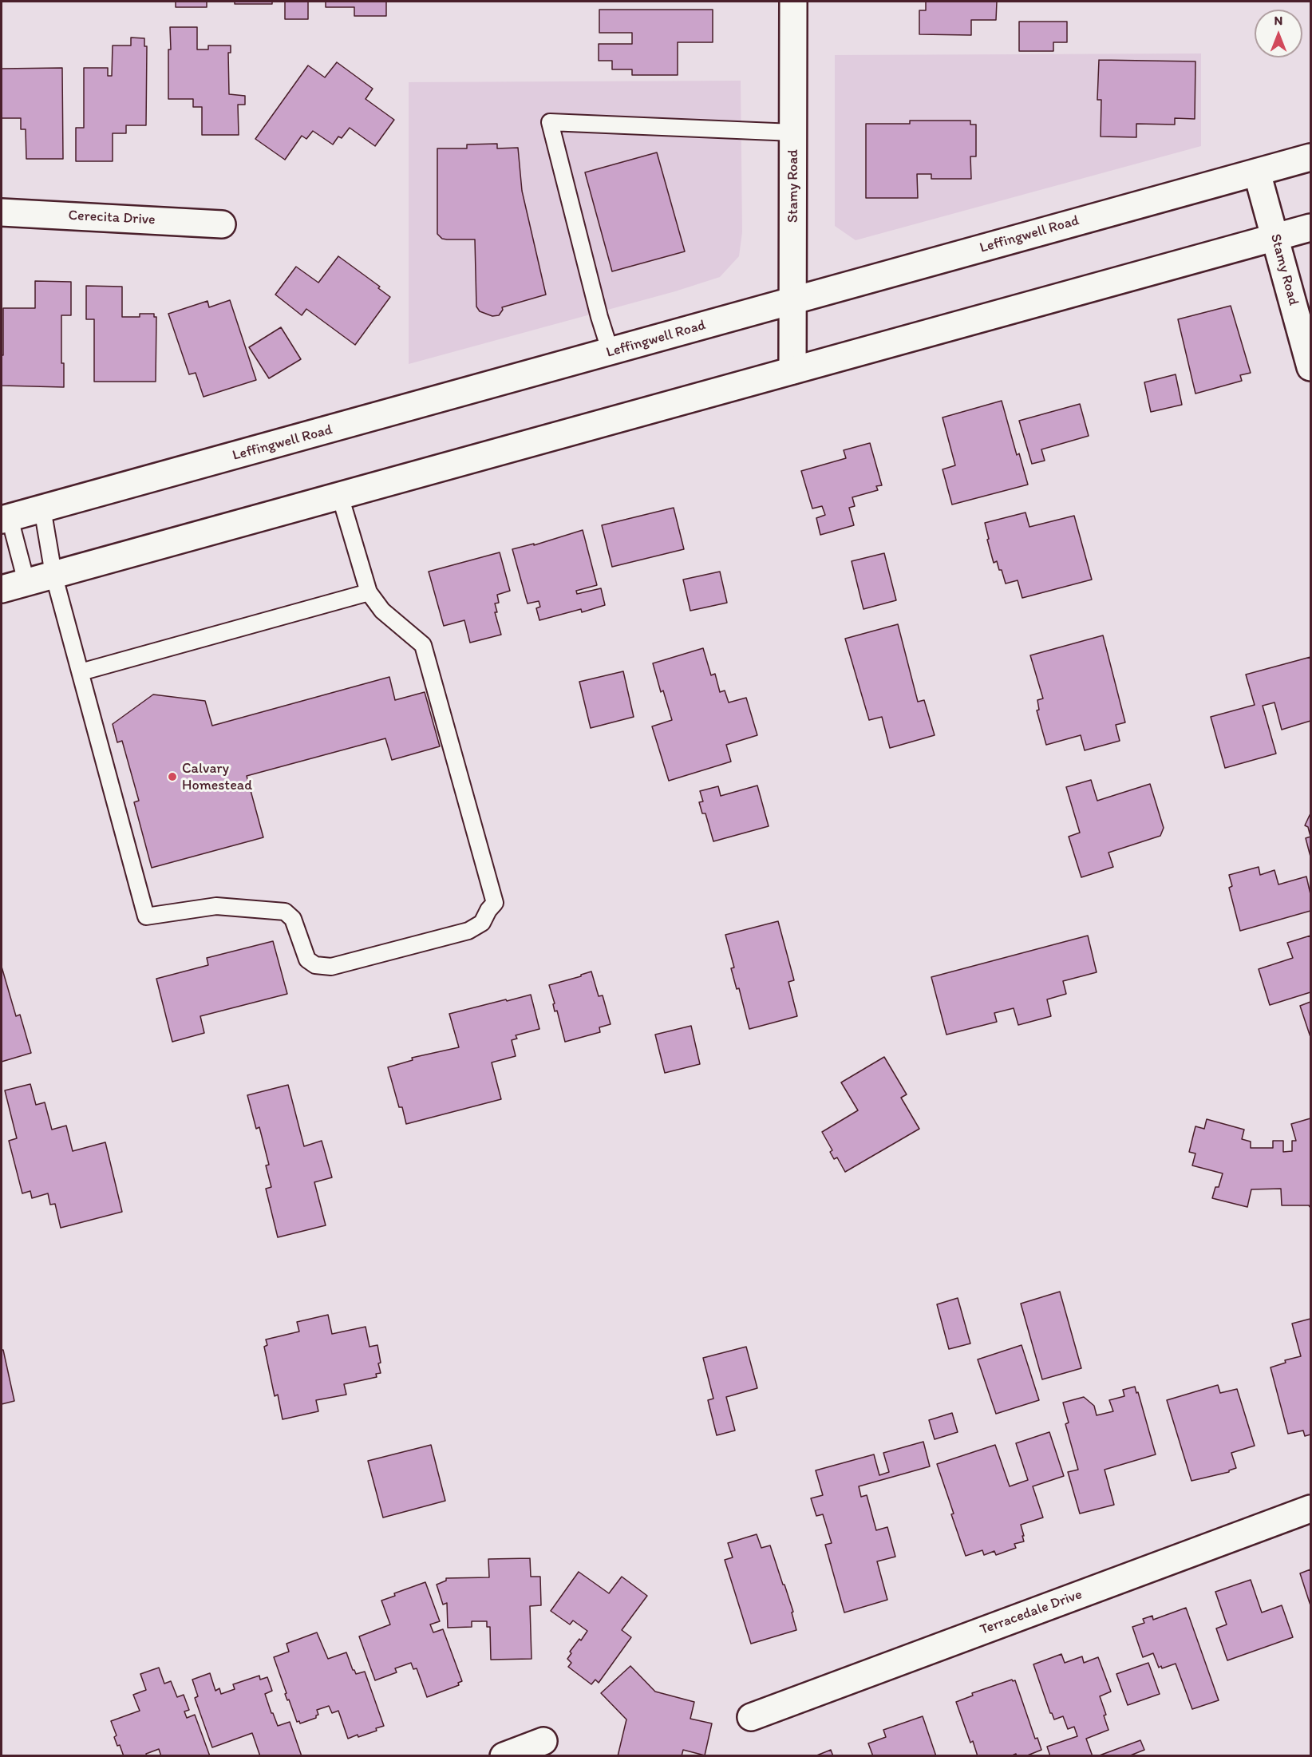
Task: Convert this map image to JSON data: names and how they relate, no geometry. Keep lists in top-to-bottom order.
{
  "streets": {
    "main road": [
      "Stamy Road",
      "Cerecita Drive",
      "Leffingwell Road",
      "Terracedale Drive"
    ]
  },
  "crossings": [
    ["Stamy Road", "Leffingwell Road"]
  ],
  "places": ["Calvary Homestead"],
  "north": "top"
}
